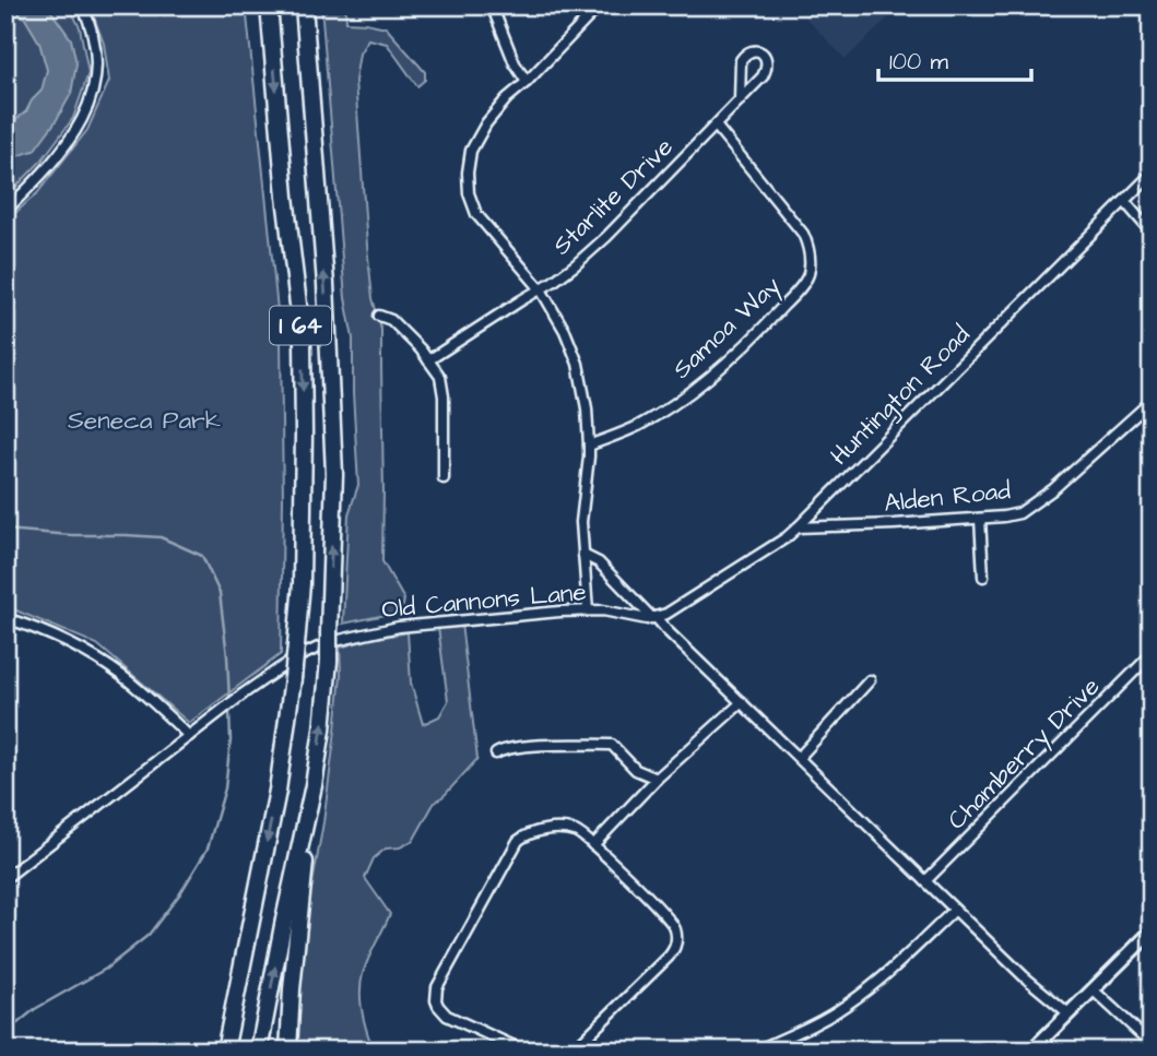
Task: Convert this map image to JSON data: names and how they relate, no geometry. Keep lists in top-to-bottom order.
{
  "streets": {
    "highway": ["I 64"],
    "street": [
      "Starlite Drive",
      "Samoa Way",
      "Huntington Road",
      "Alden Road",
      "Old Cannons Lane",
      "Chamberry Drive"
    ]
  },
  "crossings": [
    ["Starlite Drive", "Samoa Way"],
    ["Huntington Road", "Alden Road"],
    ["Huntington Road", "Old Cannons Lane"]
  ],
  "parks": ["Seneca Park"],
  "scale_bar": "100 m"
}
